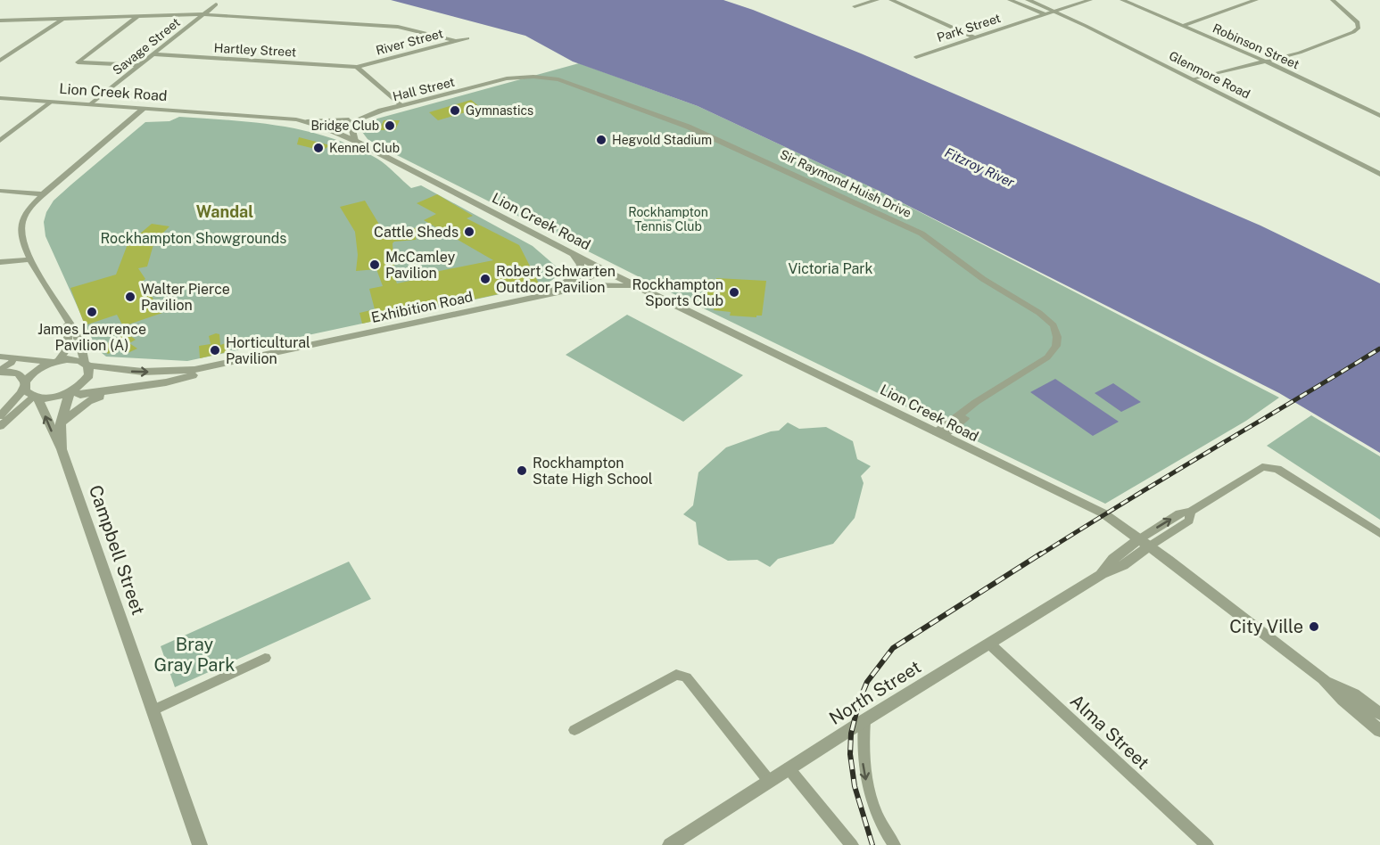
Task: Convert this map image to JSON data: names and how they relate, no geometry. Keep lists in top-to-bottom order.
{
  "streets": {
    "street": [
      "Park Street",
      "River Street",
      "Savage Street",
      "Robinson Street",
      "Hartley Street",
      "Glenmore Road",
      "Hall Street",
      "Lion Creek Road",
      "Sir Raymond Huish Drive",
      "Exhibition Road",
      "Campbell Street",
      "North Street",
      "Alma Street"
    ]
  },
  "crossings": [
    ["Park Street", "Glenmore Road"],
    ["River Street", "Hartley Street"],
    ["Savage Street", "Hartley Street"],
    ["Savage Street", "Lion Creek Road"],
    ["Hall Street", "Lion Creek Road"],
    ["Hall Street", "Sir Raymond Huish Drive"],
    ["Lion Creek Road", "Sir Raymond Huish Drive"],
    ["Lion Creek Road", "Exhibition Road"],
    ["Lion Creek Road", "North Street"],
    ["Exhibition Road", "Campbell Street"],
    ["North Street", "Alma Street"]
  ],
  "districts": ["Wandal"],
  "water": ["Fitzroy River"],
  "parks": [
    "Rockhampton Tennis Club",
    "Rockhampton Showgrounds",
    "Victoria Park",
    "Bray Gray Park"
  ],
  "places": [
    "Gymnastics",
    "Bridge Club",
    "Hegvold Stadium",
    "Kennel Club",
    "Cattle Sheds",
    "McCamley Pavilion",
    "Robert Schwarten Outdoor Pavilion",
    "Rockhampton Sports Club",
    "Walter Pierce Pavilion",
    "James Lawrence Pavilion (A)",
    "Horticultural Pavilion",
    "Rockhampton State High School",
    "City Ville"
  ]
}
